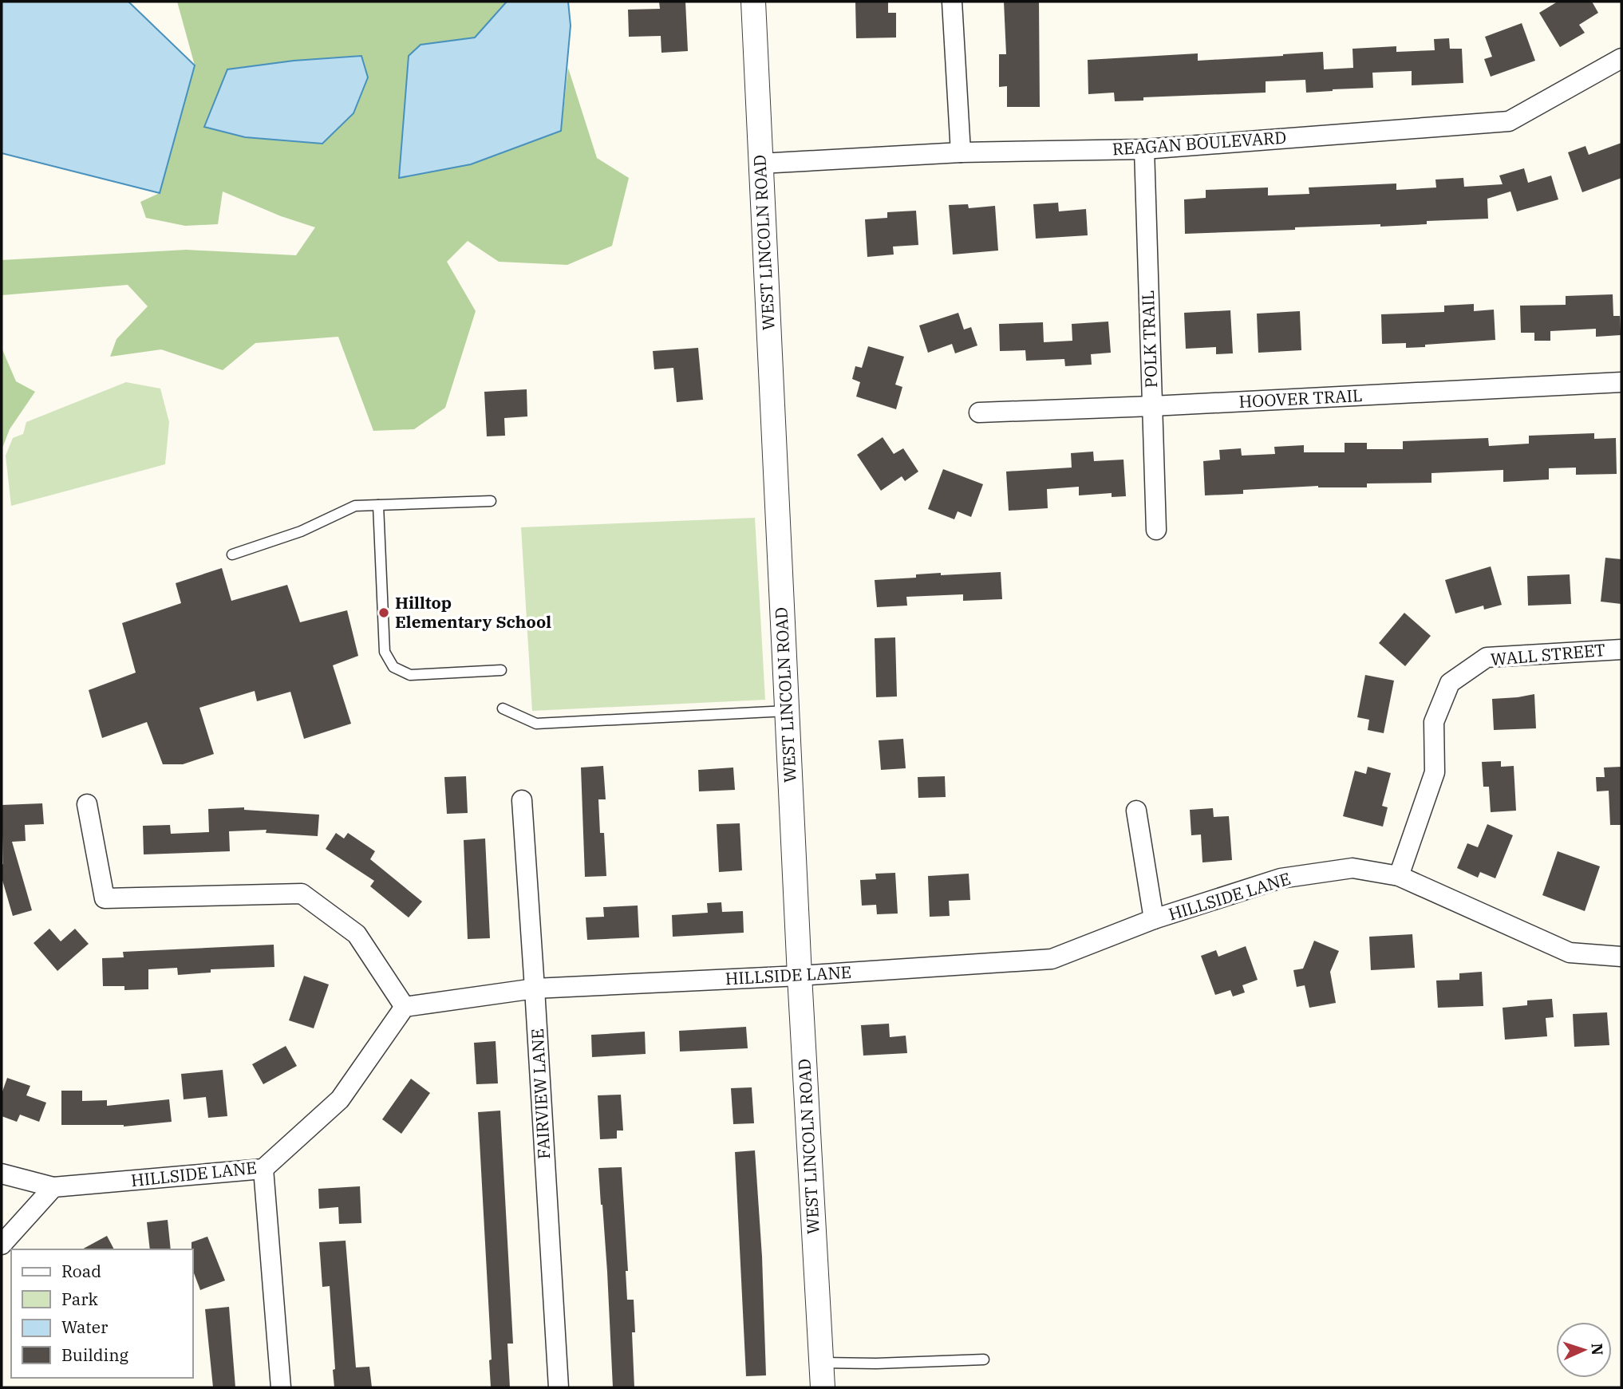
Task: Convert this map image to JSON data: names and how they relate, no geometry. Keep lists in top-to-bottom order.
{
  "streets": {
    "street": [
      "REAGAN BOULEVARD",
      "WEST LINCOLN ROAD",
      "POLK TRAIL",
      "HOOVER TRAIL",
      "WALL STREET",
      "HILLSIDE LANE",
      "FAIRVIEW LANE"
    ]
  },
  "crossings": [
    ["REAGAN BOULEVARD", "WEST LINCOLN ROAD"],
    ["REAGAN BOULEVARD", "POLK TRAIL"],
    ["WEST LINCOLN ROAD", "HILLSIDE LANE"],
    ["POLK TRAIL", "HOOVER TRAIL"],
    ["WALL STREET", "HILLSIDE LANE"],
    ["HILLSIDE LANE", "FAIRVIEW LANE"]
  ],
  "places": ["Hilltop Elementary School"],
  "legend": [
    "Road",
    "Park",
    "Water",
    "Building"
  ],
  "north": "right"
}
